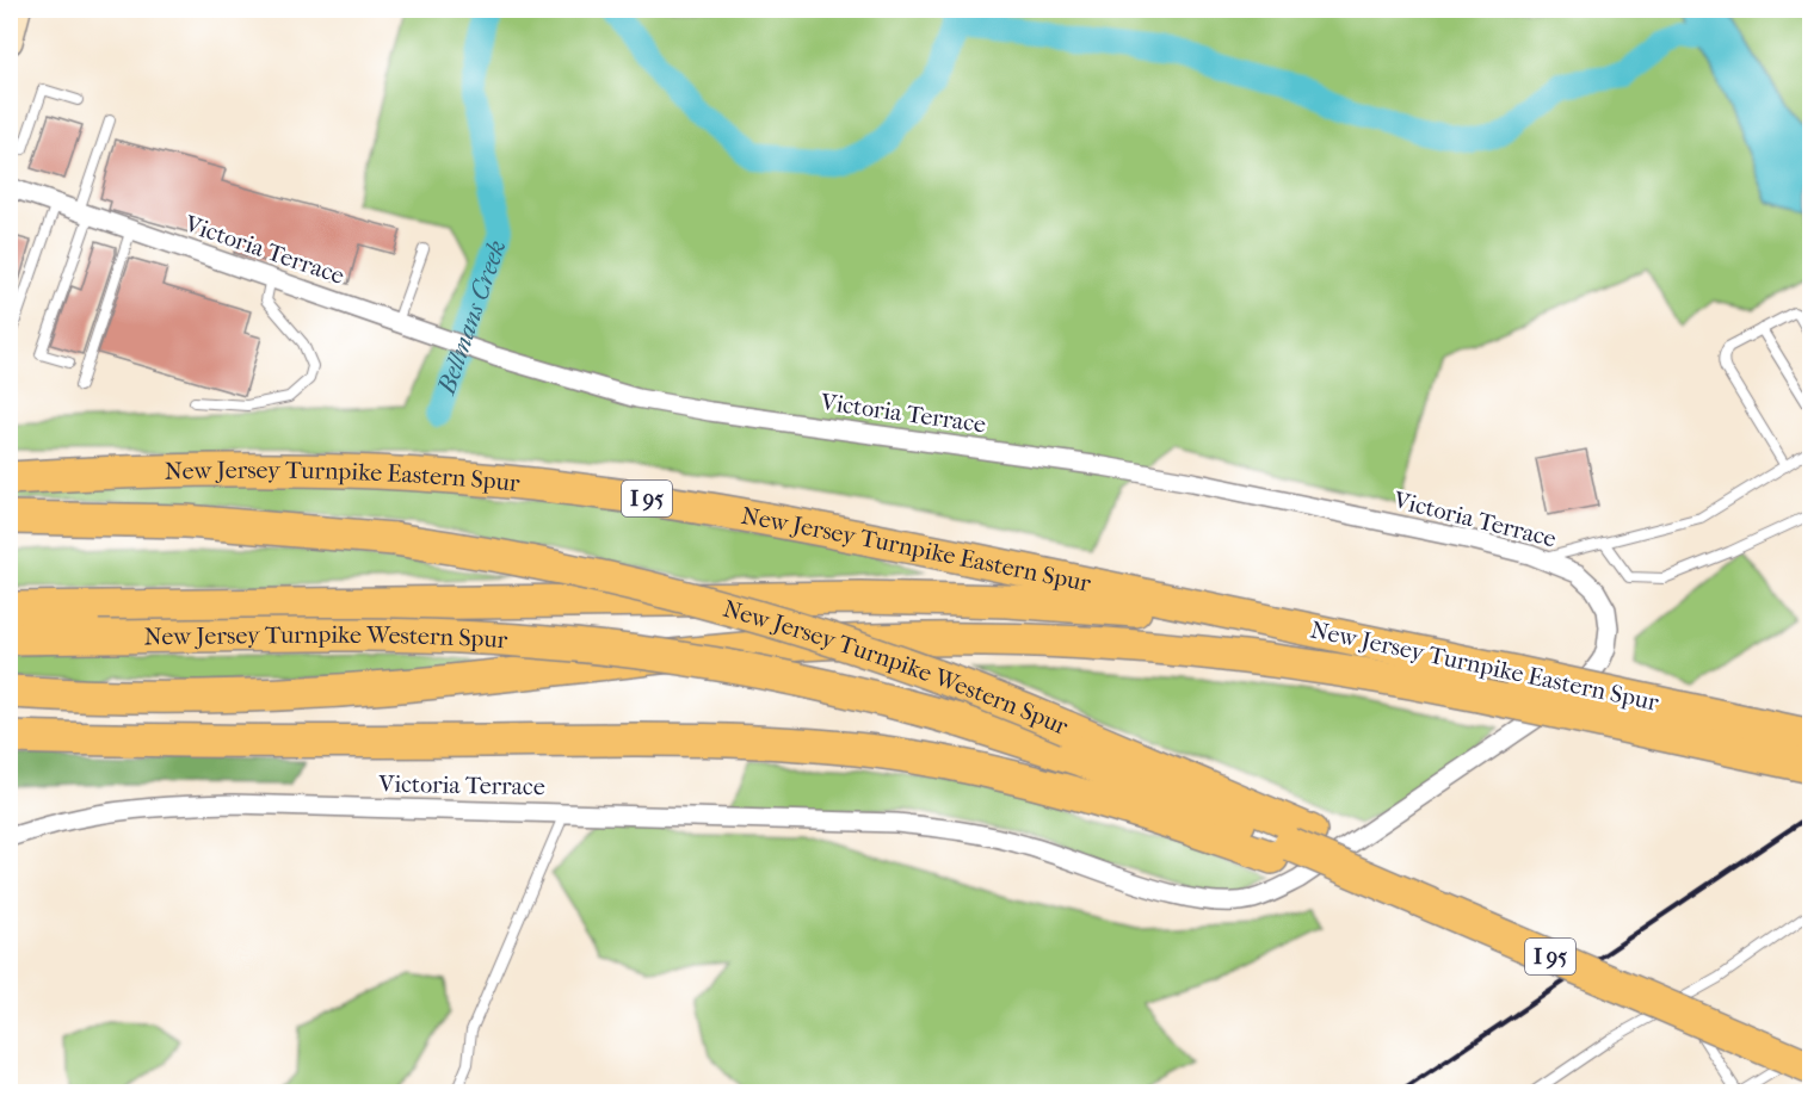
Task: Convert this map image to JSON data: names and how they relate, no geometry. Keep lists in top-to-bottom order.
{
  "streets": {
    "highway": ["New Jersey Turnpike Eastern Spur", "I 95", "New Jersey Turnpike Western Spur"],
    "street": ["Victoria Terrace"]
  },
  "crossings": [
    ["I 95", "New Jersey Turnpike Western Spur"]
  ],
  "water": ["Bellmans Creek"]
}
